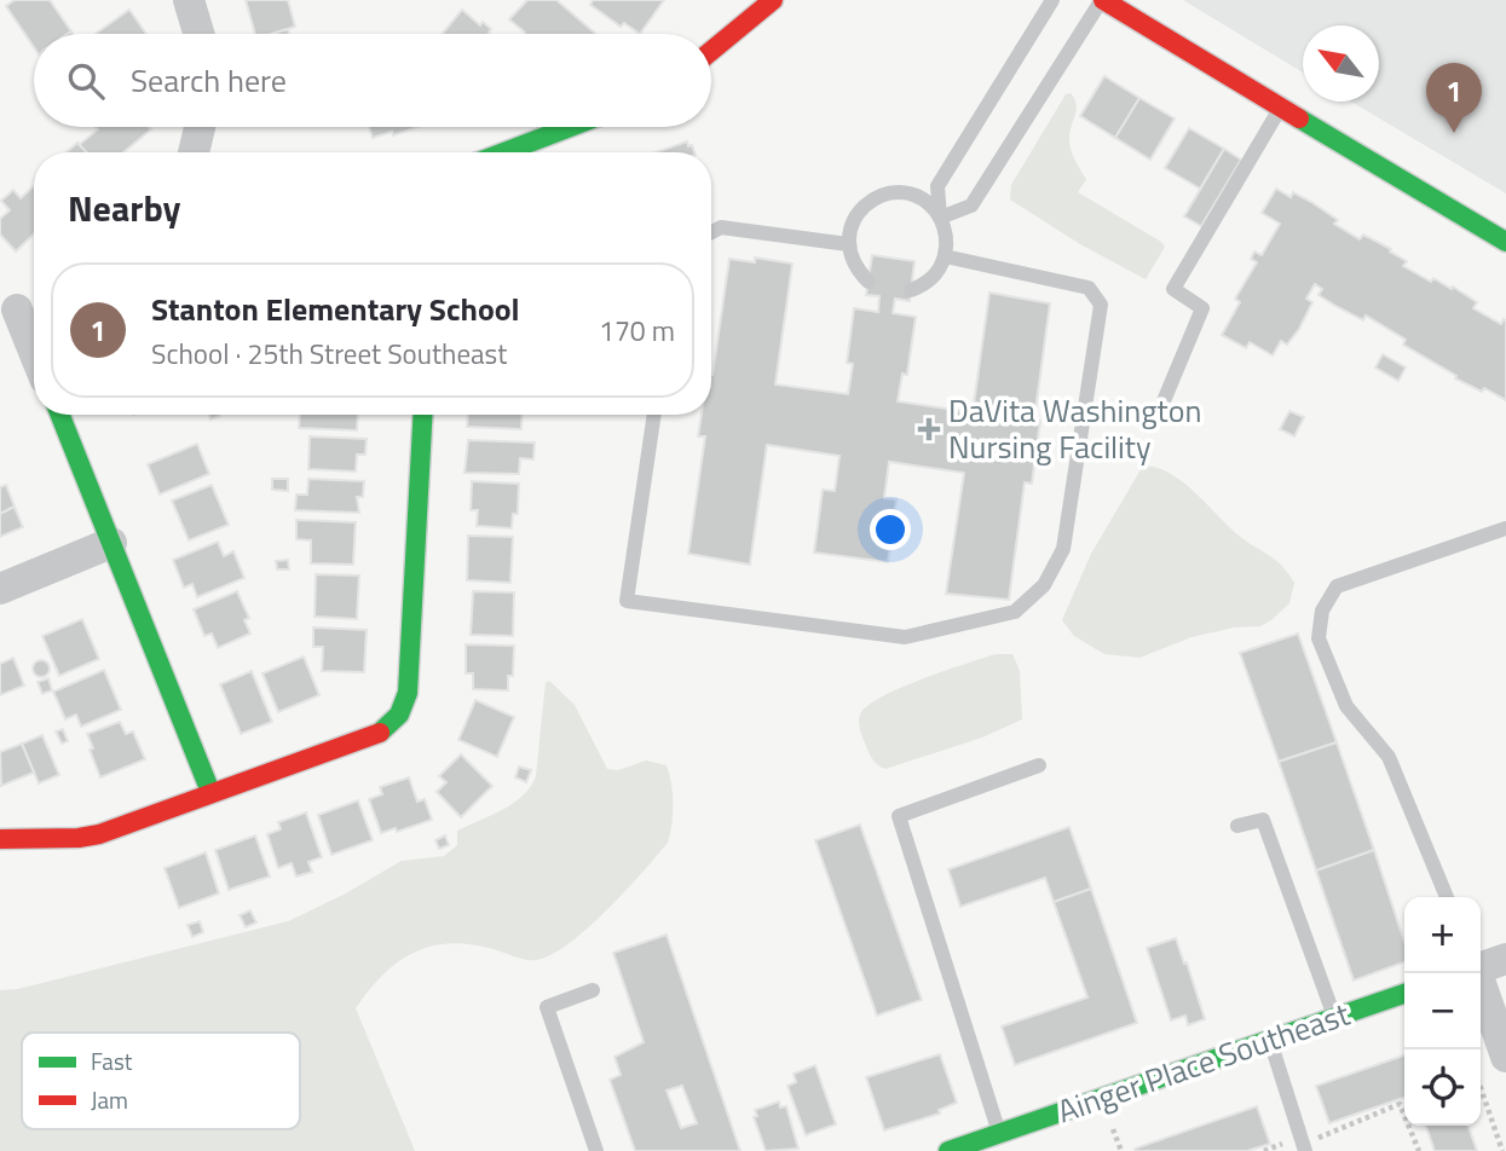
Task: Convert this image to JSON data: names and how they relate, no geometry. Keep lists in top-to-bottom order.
{
  "streets": {
    "street": ["Ainger Place Southeast"]
  },
  "places": {
    "health": ["DaVita Washington Nursing Facility"]
  },
  "legend": ["Fast", "Jam"],
  "north": "top left",
  "page": {
    "search": "Search here",
    "pins": "1",
    "heading": "Nearby",
    "list": [
      {
        "mark": "1",
        "name": "Stanton Elementary School",
        "note": "School · 25th Street Southeast",
        "value": "170 m"
      }
    ],
    "map_buttons": ["+", "−"]
  }
}
